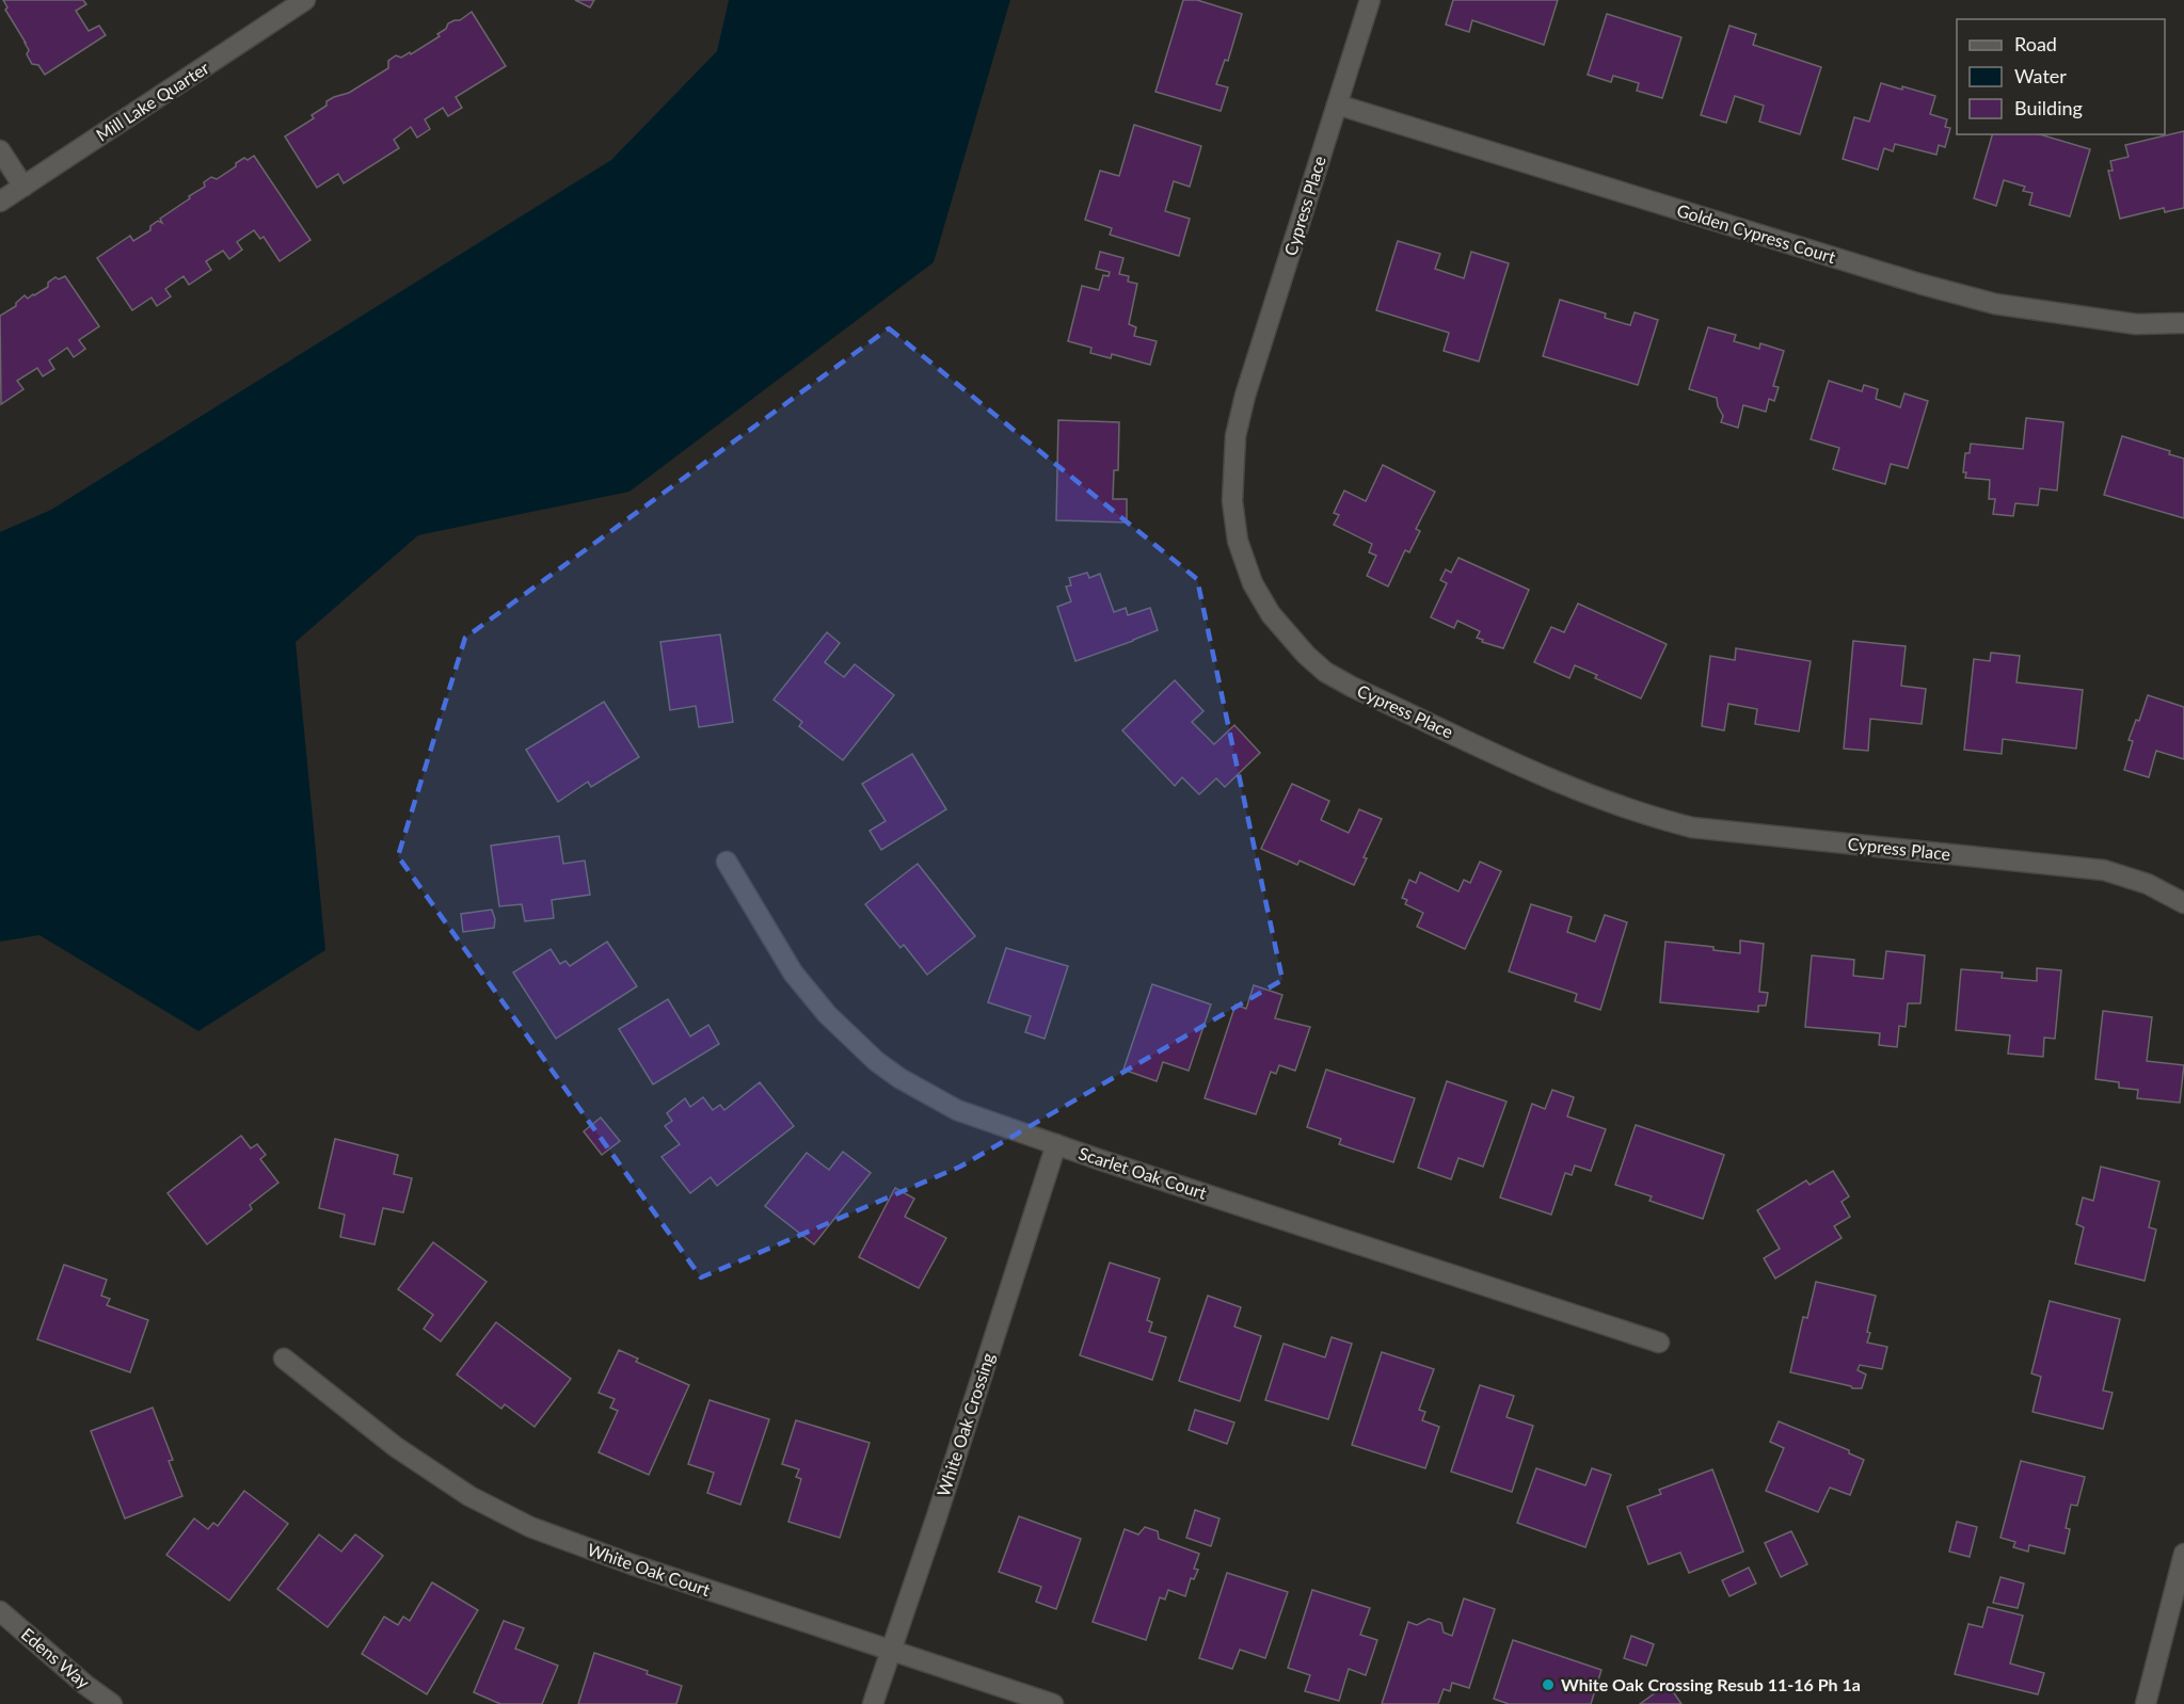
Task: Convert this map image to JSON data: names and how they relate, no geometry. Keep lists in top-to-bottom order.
{
  "streets": {
    "street": [
      "Mill Lake Quarter",
      "Cypress Place",
      "Golden Cypress Court",
      "Scarlet Oak Court",
      "White Oak Crossing",
      "White Oak Court",
      "Edens Way"
    ]
  },
  "crossings": [
    ["Cypress Place", "Golden Cypress Court"],
    ["Scarlet Oak Court", "White Oak Crossing"],
    ["White Oak Crossing", "White Oak Court"]
  ],
  "places": ["White Oak Crossing Resub 11-16 Ph 1a"],
  "legend": ["Road", "Water", "Building"]
}
